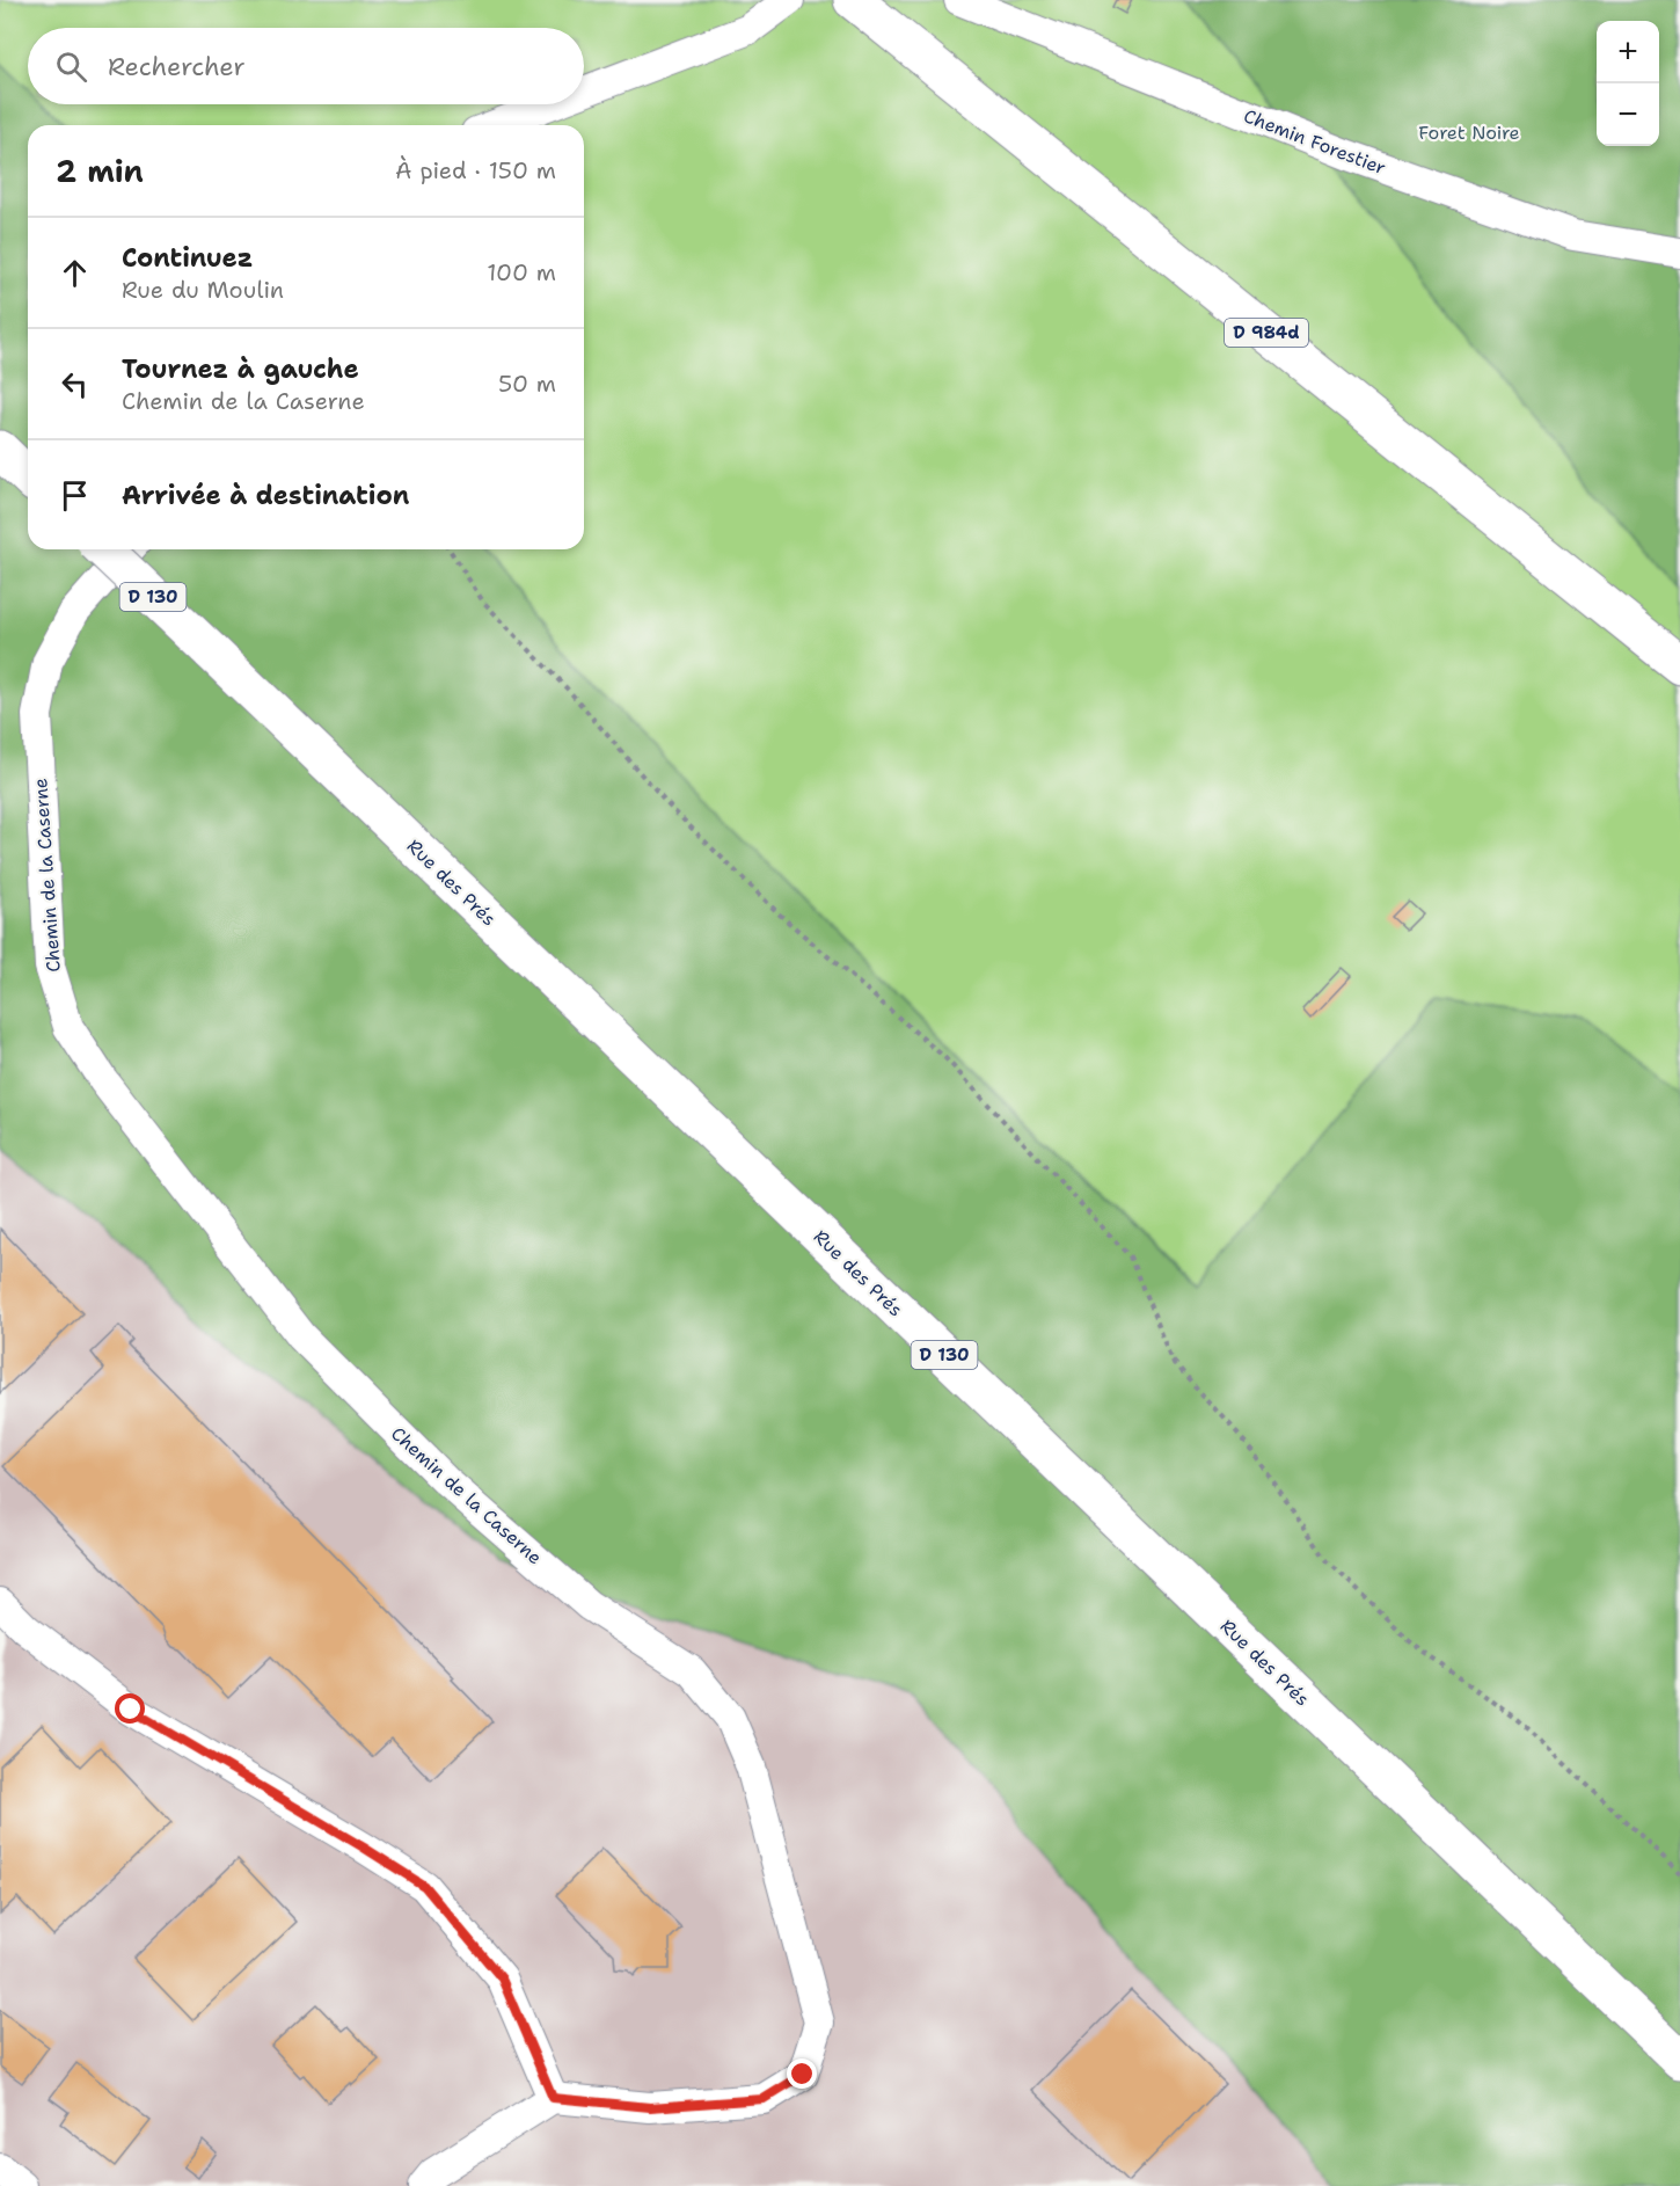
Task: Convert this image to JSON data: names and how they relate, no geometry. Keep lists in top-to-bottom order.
{
  "streets": {
    "main road": ["D 984d", "D 130", "Rue des Prés"],
    "street": ["Chemin Forestier", "Chemin de la Caserne"]
  },
  "parks": ["Foret Noire"],
  "page": {
    "map_buttons": ["+", "−"],
    "search": "Rechercher",
    "heading": ["2 min", "À pied · 150 m"],
    "list": [
      ["Continuez", "Rue du Moulin", "100 m"],
      ["Tournez à gauche", "Chemin de la Caserne", "50 m"],
      "Arrivée à destination"
    ]
  }
}
